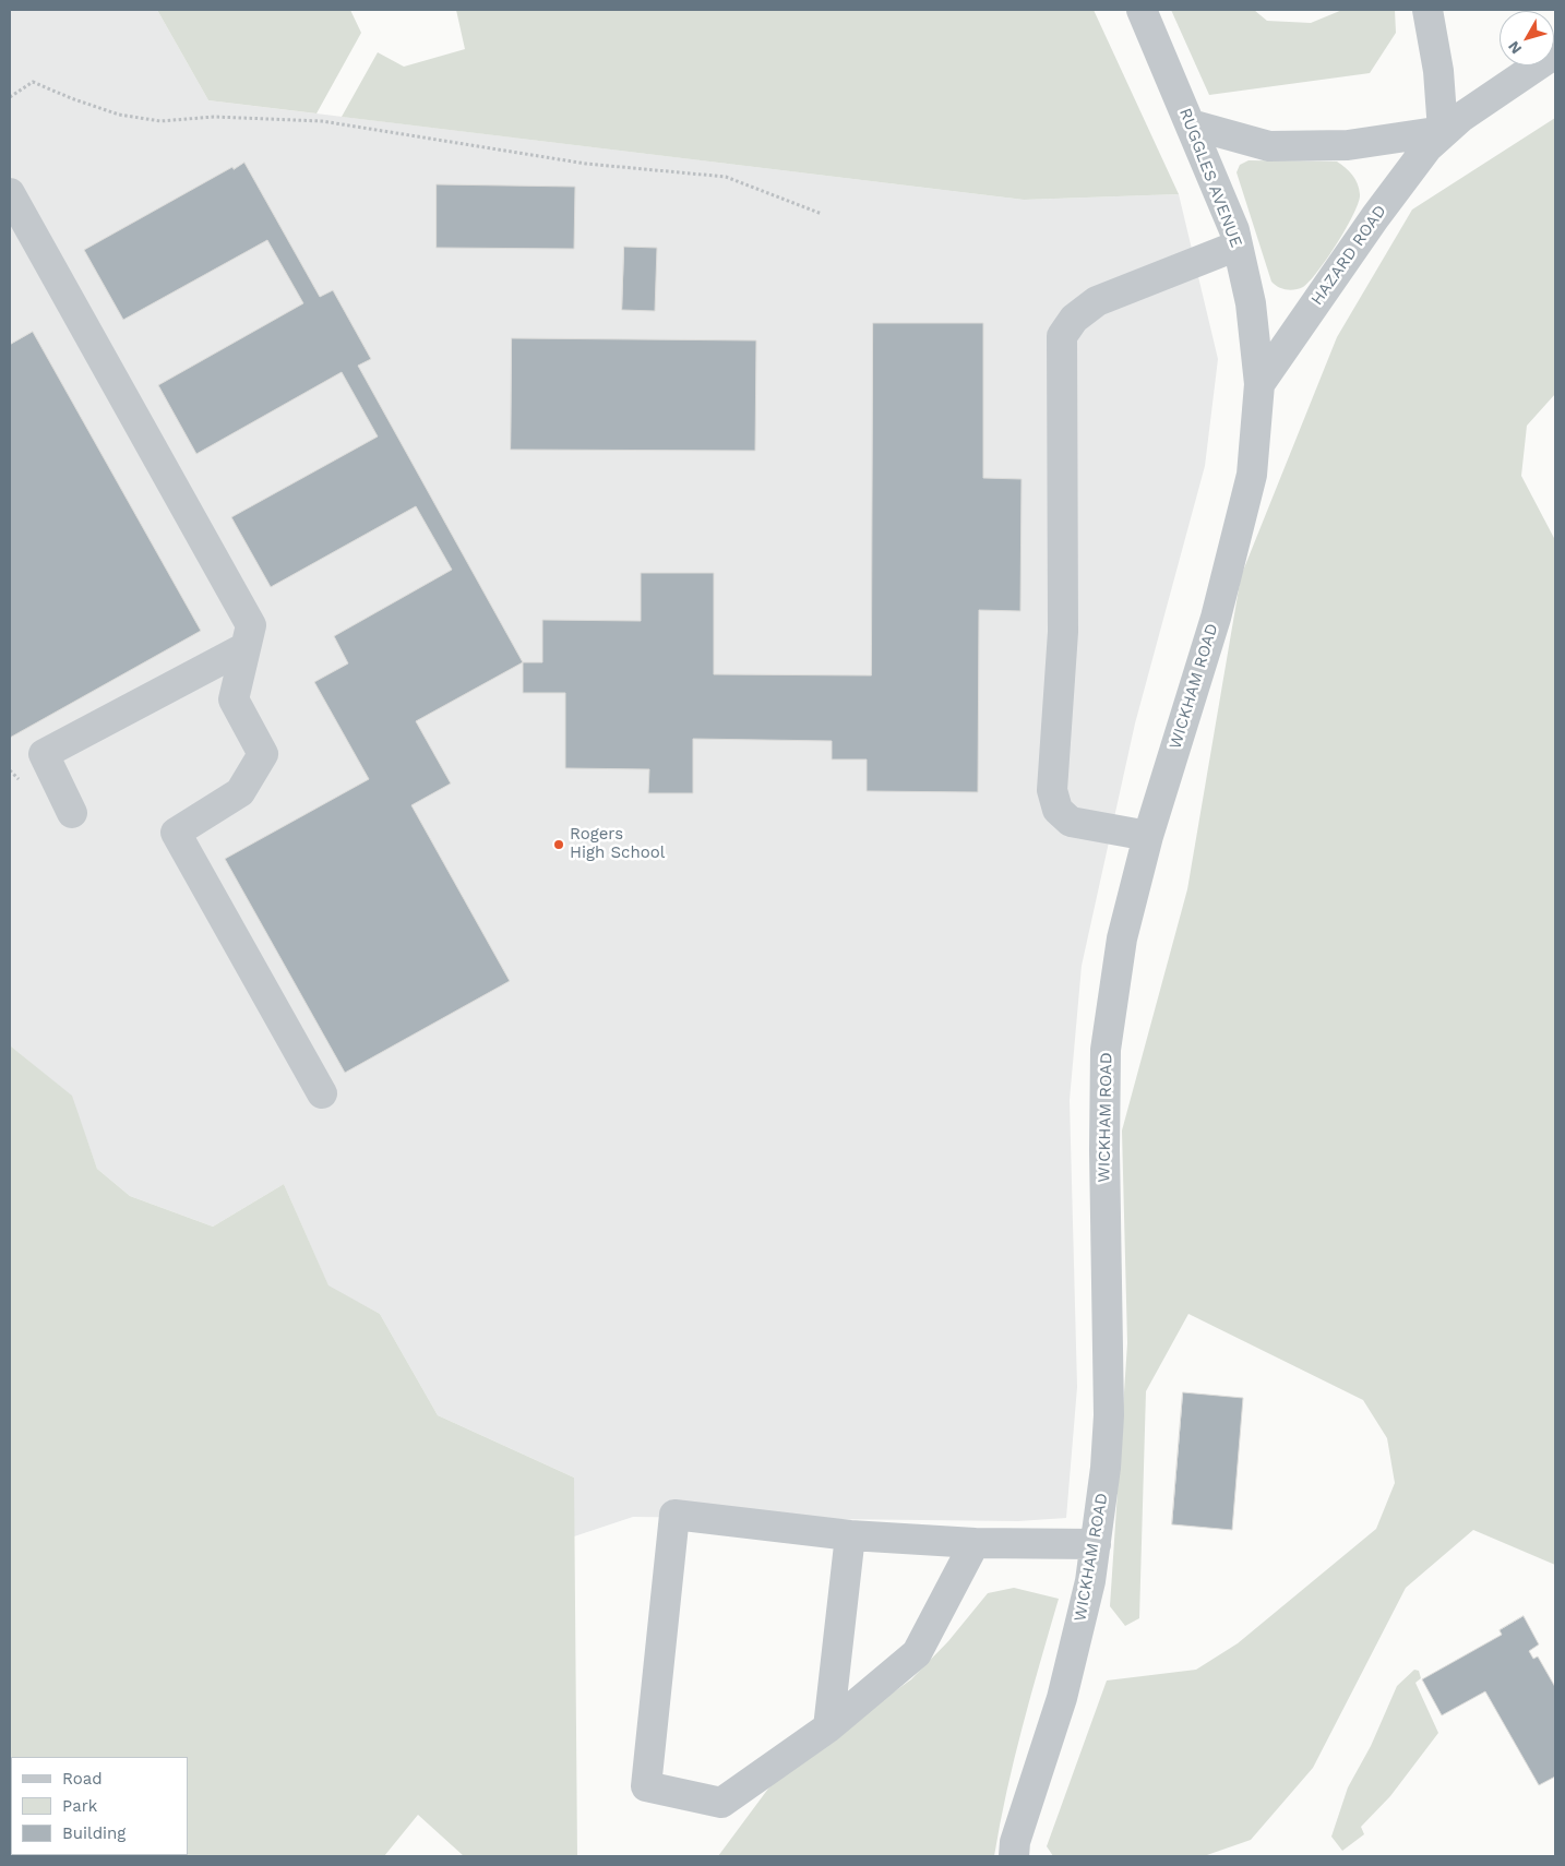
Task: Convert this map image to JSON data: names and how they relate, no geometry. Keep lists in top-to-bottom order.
{
  "streets": {
    "street": ["RUGGLES AVENUE", "HAZARD ROAD", "WICKHAM ROAD"]
  },
  "crossings": [
    ["RUGGLES AVENUE", "HAZARD ROAD"],
    ["RUGGLES AVENUE", "WICKHAM ROAD"],
    ["HAZARD ROAD", "WICKHAM ROAD"]
  ],
  "places": ["Rogers High School"],
  "legend": ["Road", "Park", "Building"],
  "north": "bottom left"
}
